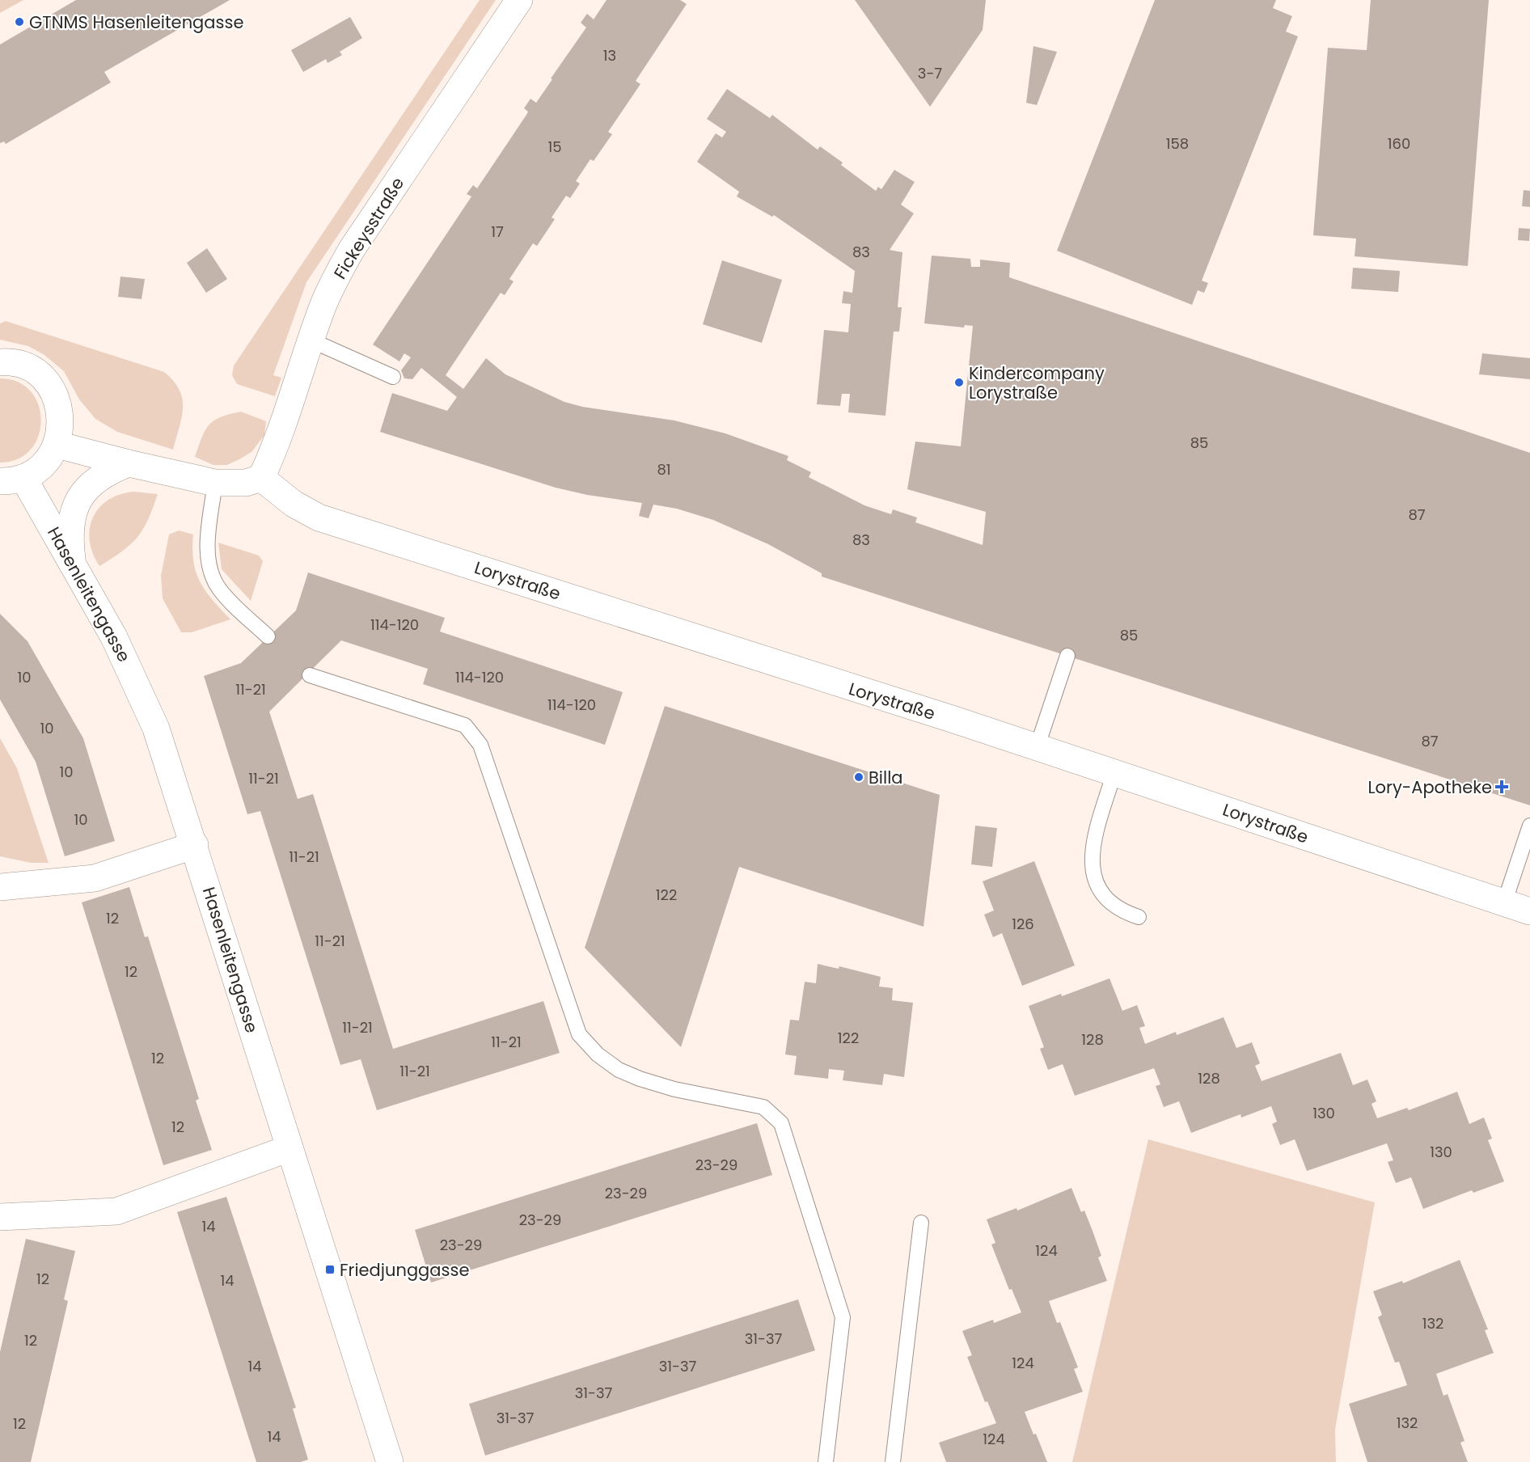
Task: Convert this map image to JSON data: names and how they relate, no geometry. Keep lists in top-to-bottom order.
{
  "streets": {
    "street": ["Fickeysstraße", "Lorystraße", "Hasenleitengasse"]
  },
  "crossings": [
    ["Fickeysstraße", "Lorystraße"]
  ],
  "places": {
    "other": ["GTNMS Hasenleitengasse", "Kindercompany Lorystraße", "Billa"],
    "health": ["Lory-Apotheke"],
    "transit": ["Friedjunggasse"]
  },
  "house_numbers": [
    "13",
    "3-7",
    "158",
    "160",
    "15",
    "17",
    "83",
    "85",
    "81",
    "87",
    "83",
    "114-120",
    "85",
    "10",
    "114-120",
    "11-21",
    "114-120",
    "10",
    "87",
    "10",
    "11-21",
    "10",
    "11-21",
    "122",
    "12",
    "126",
    "11-21",
    "12",
    "11-21",
    "122",
    "128",
    "11-21",
    "12",
    "11-21",
    "128",
    "130",
    "12",
    "130",
    "23-29",
    "23-29",
    "23-29",
    "14",
    "23-29",
    "124",
    "12",
    "14",
    "132",
    "31-37",
    "12",
    "124",
    "14",
    "31-37",
    "31-37",
    "31-37",
    "132",
    "12",
    "14",
    "124"
  ]
}
